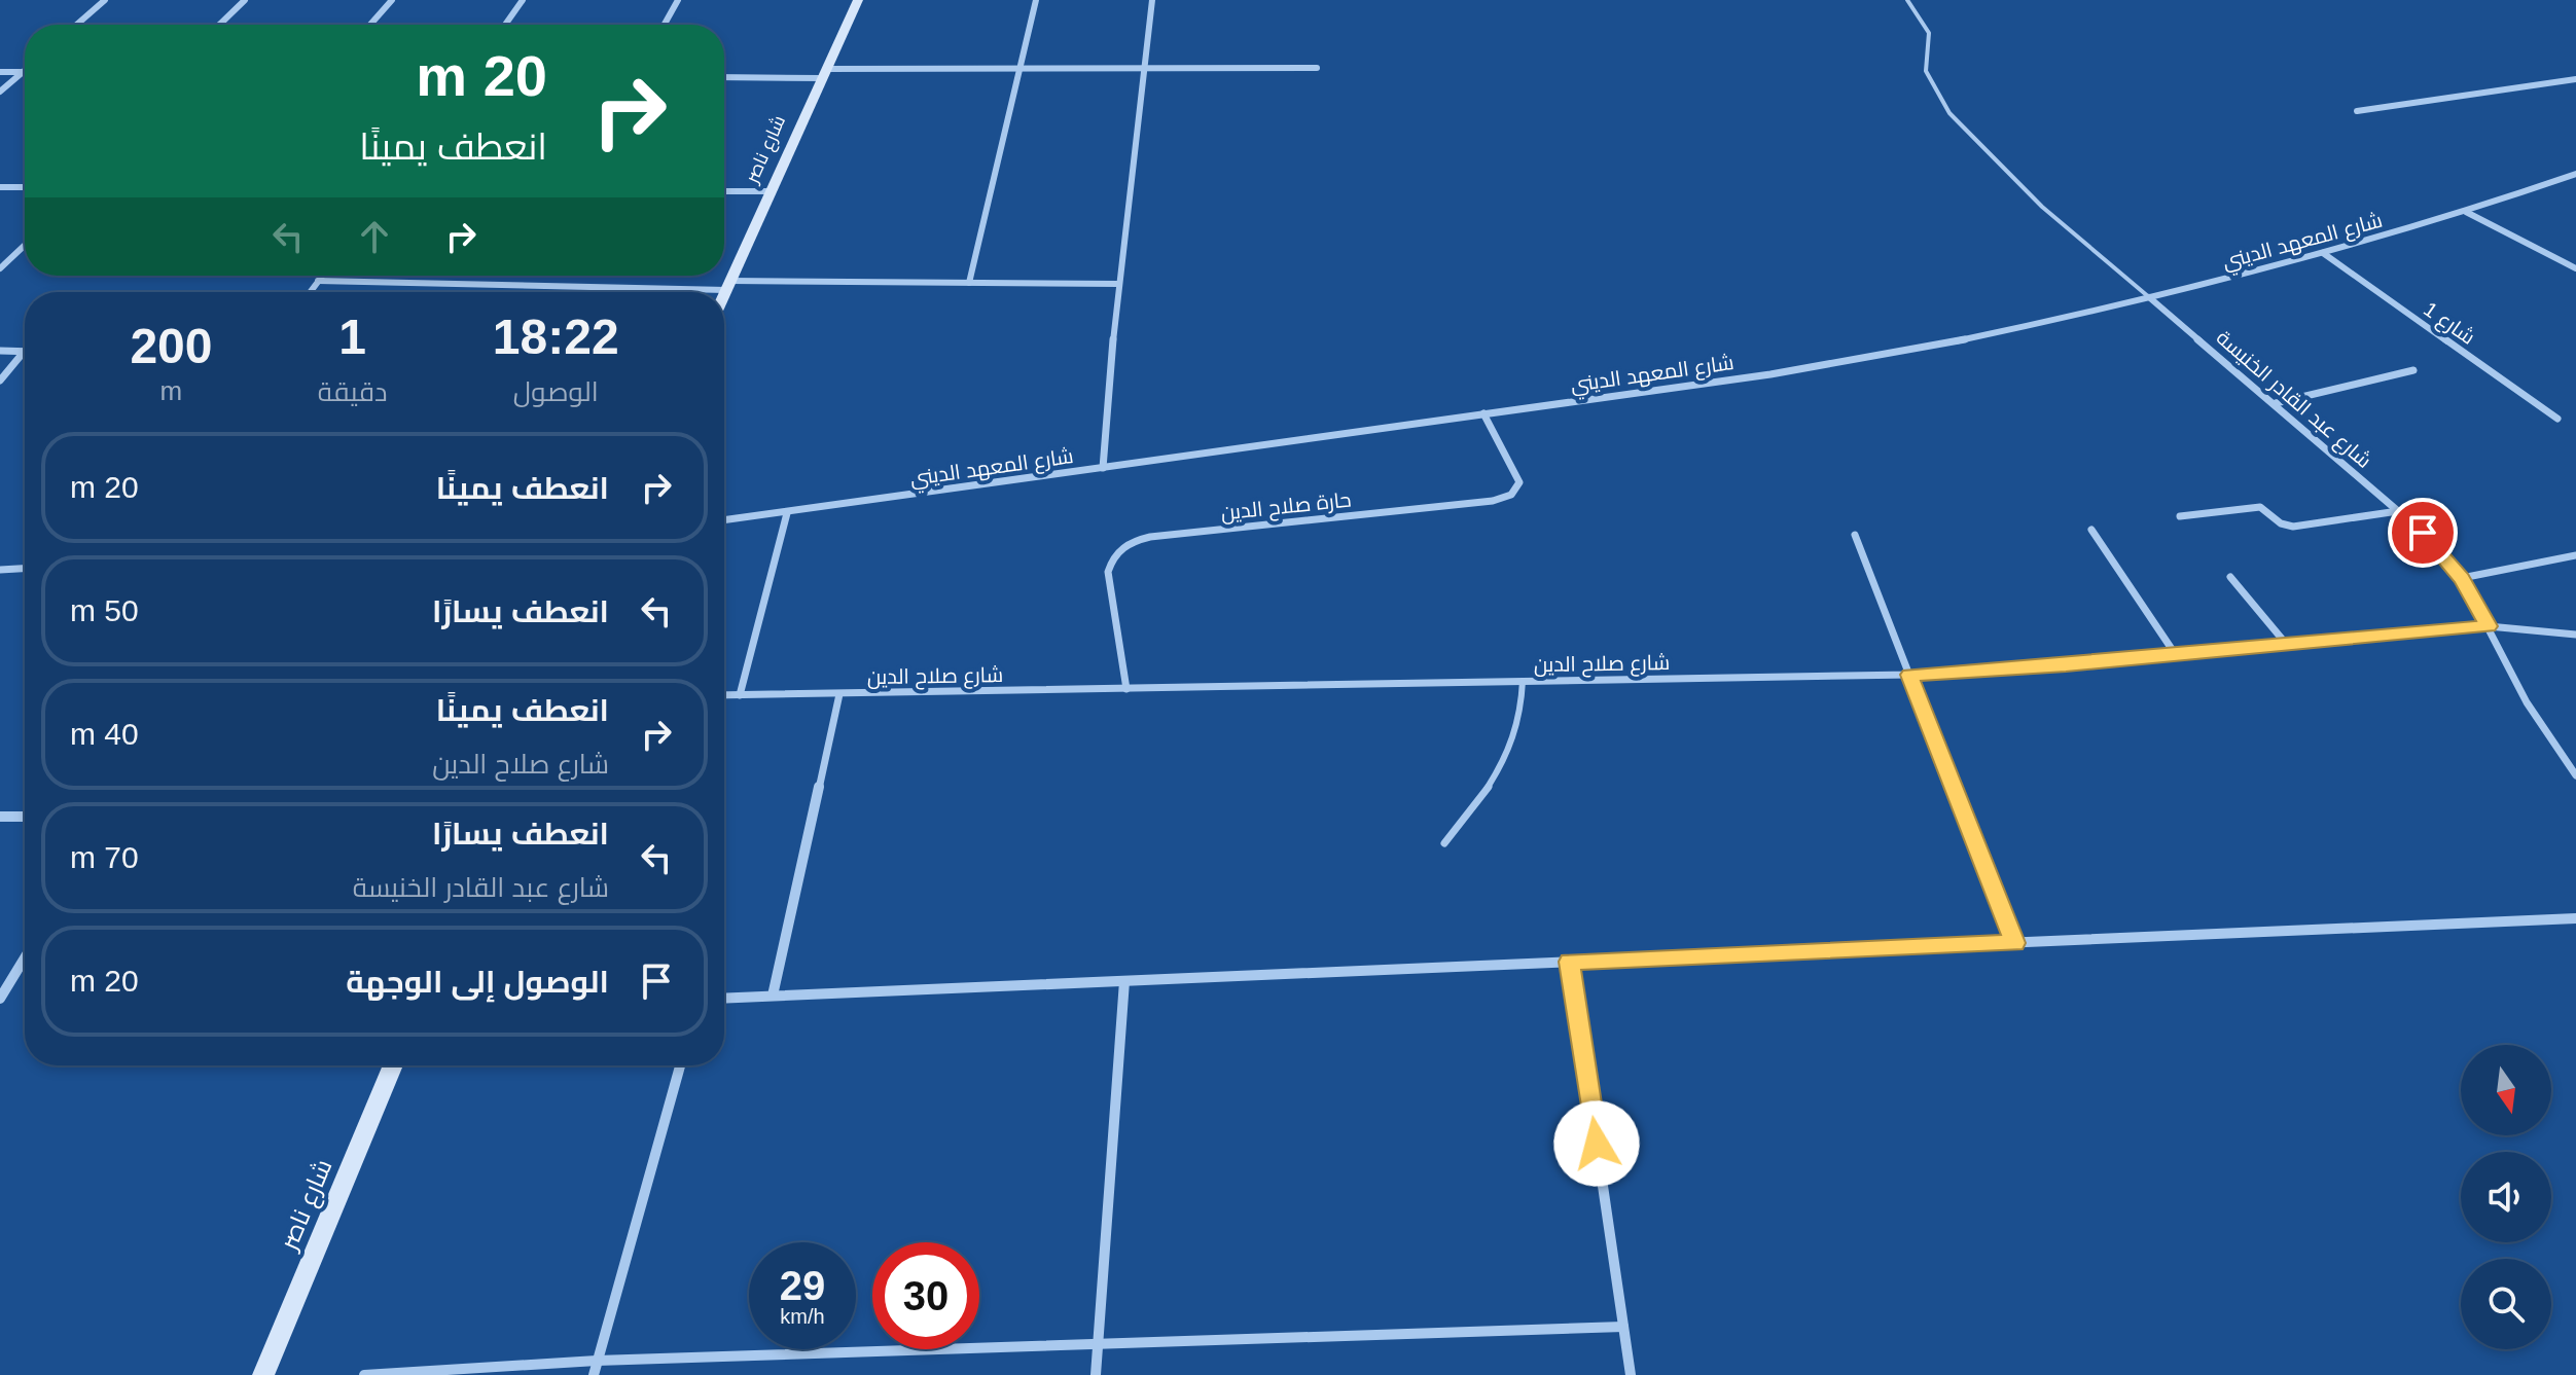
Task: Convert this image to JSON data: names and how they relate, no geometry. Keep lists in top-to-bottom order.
{
  "streets": {
    "street": [
      "شارع ناصر",
      "شارع المعهد الديني",
      "شارع 1",
      "شارع عبد القادر الخنيسة",
      "حارة صلاح الدين",
      "شارع صلاح الدين"
    ]
  },
  "crossings": [
    ["شارع المعهد الديني", "شارع 1"],
    ["شارع المعهد الديني", "شارع عبد القادر الخنيسة"],
    ["شارع المعهد الديني", "حارة صلاح الدين"],
    ["شارع عبد القادر الخنيسة", "شارع صلاح الدين"],
    ["حارة صلاح الدين", "شارع صلاح الدين"]
  ],
  "north": "bottom",
  "page": {
    "turn": ["20 m", "انعطف يمينًا"],
    "eta": [
      "18:22",
      "الوصول",
      "1",
      "دقيقة",
      "200",
      "m"
    ],
    "list": [
      {
        "name": "انعطف يمينًا",
        "value": "20 m"
      },
      {
        "name": "انعطف يسارًا",
        "value": "50 m"
      },
      {
        "name": "انعطف يمينًا",
        "note": "شارع صلاح الدين",
        "value": "40 m"
      },
      {
        "name": "انعطف يسارًا",
        "note": "شارع عبد القادر الخنيسة",
        "value": "70 m"
      },
      {
        "name": "الوصول إلى الوجهة",
        "value": "20 m"
      }
    ],
    "speed": "29 km/h",
    "limit": "30"
  }
}
